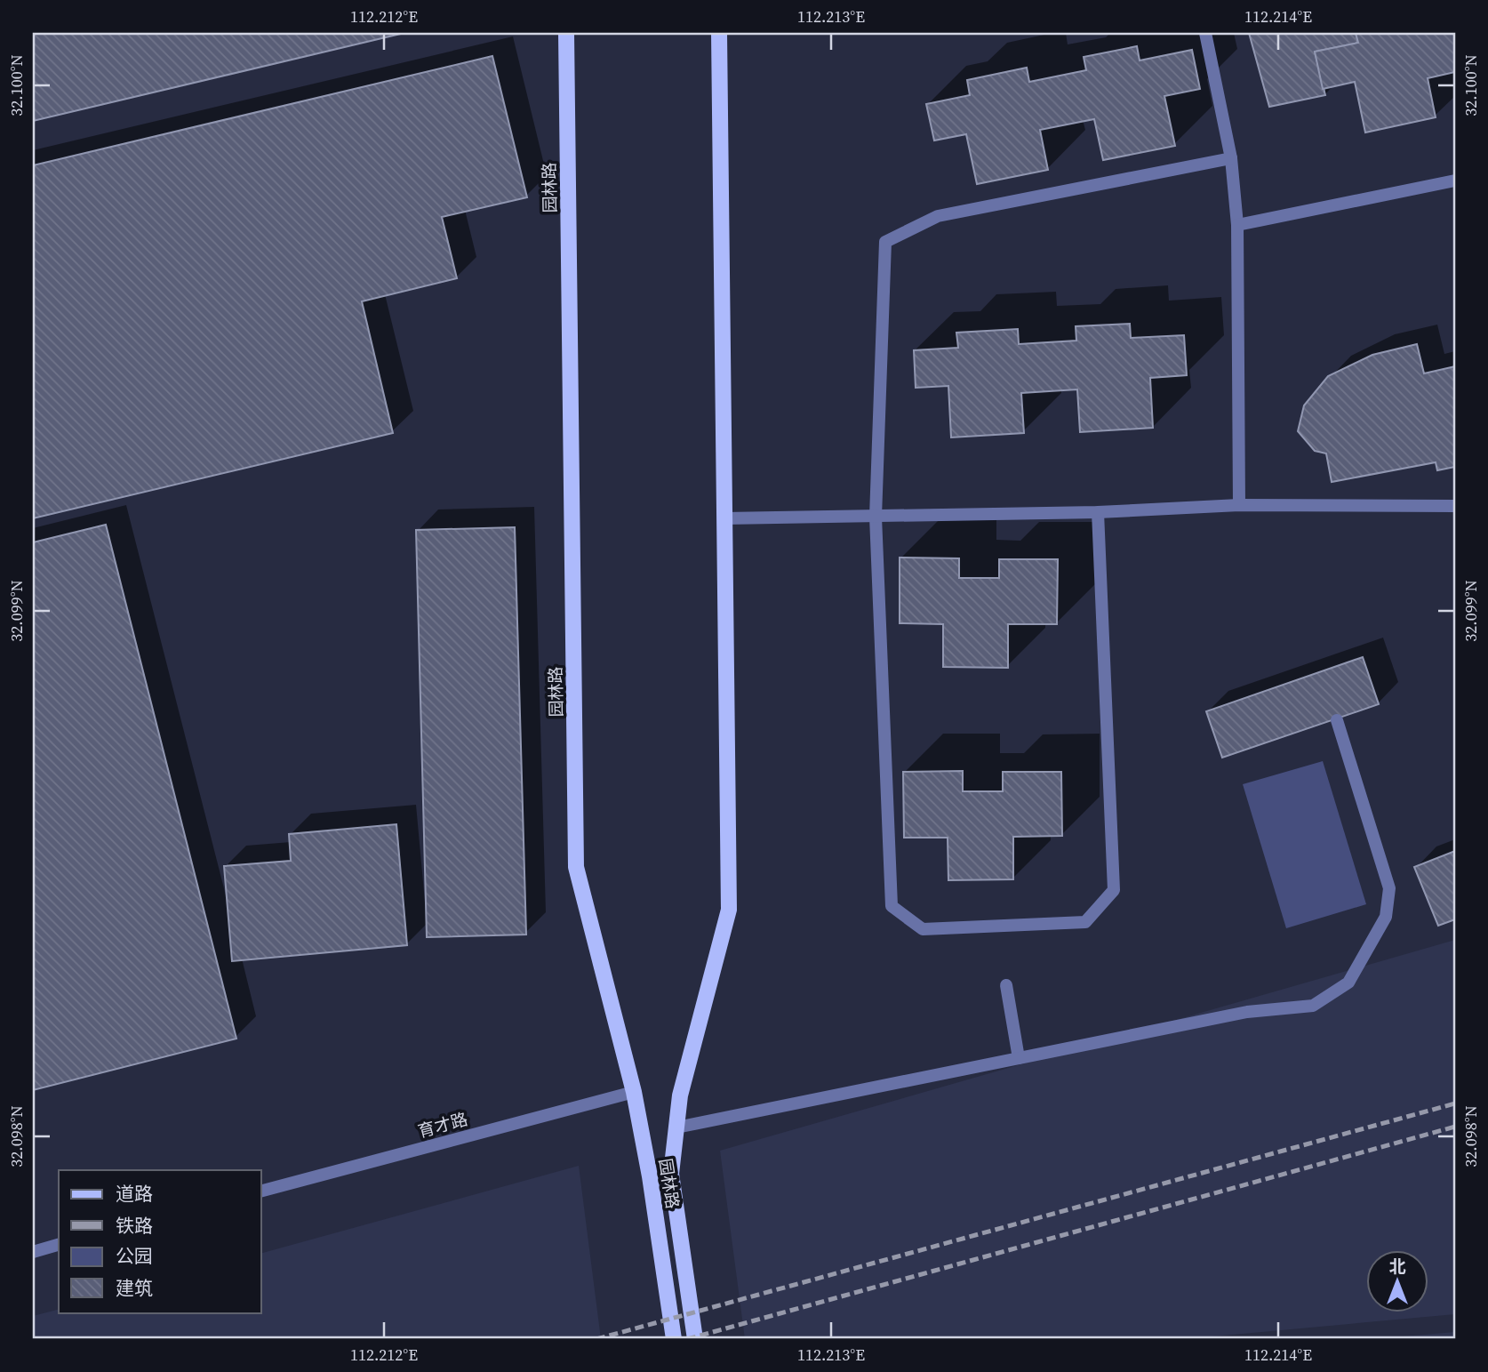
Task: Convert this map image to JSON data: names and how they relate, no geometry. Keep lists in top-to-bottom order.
{
  "streets": {
    "main road": ["园林路"],
    "street": ["育才路"]
  },
  "crossings": [
    ["园林路", "育才路"]
  ],
  "legend": [
    "道路",
    "铁路",
    "公园",
    "建筑"
  ],
  "north": "top",
  "coordinates": [
    "112.212°E",
    "112.213°E",
    "112.214°E",
    "32.100°N",
    "32.099°N",
    "32.098°N"
  ]
}
